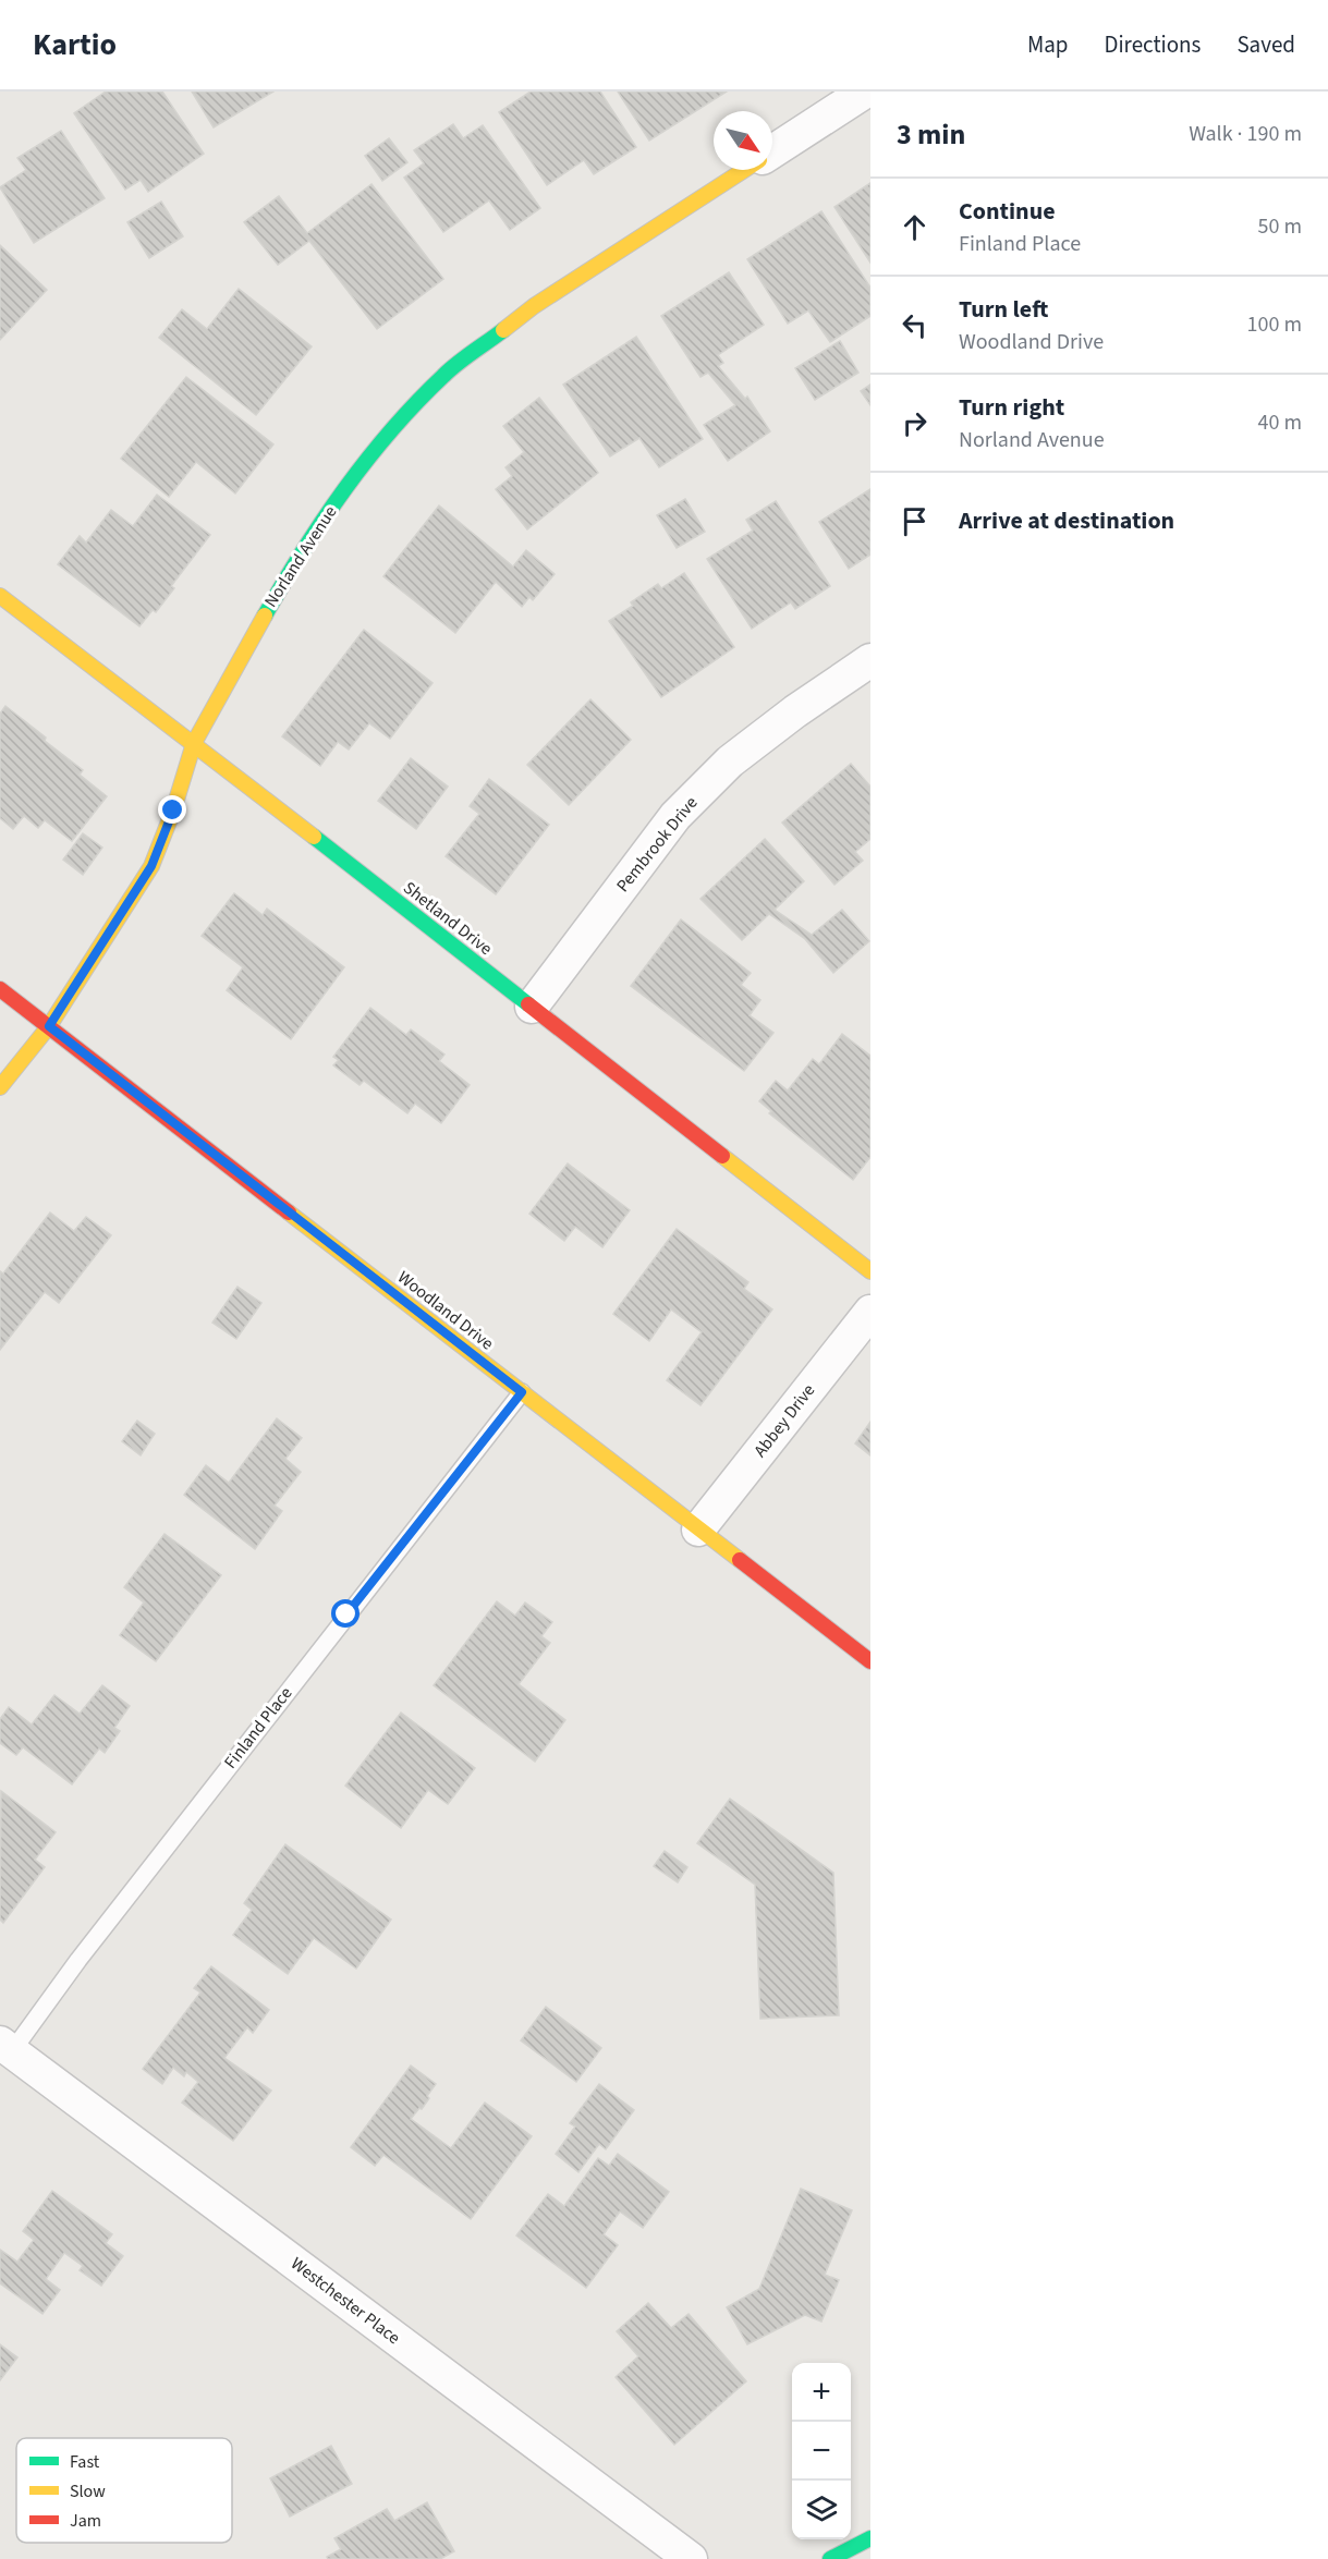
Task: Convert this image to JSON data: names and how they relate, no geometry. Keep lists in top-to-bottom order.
{
  "streets": {
    "street": [
      "Norland Avenue",
      "Pembrook Drive",
      "Shetland Drive",
      "Woodland Drive",
      "Abbey Drive",
      "Westchester Place"
    ],
    "lane": ["Finland Place"]
  },
  "crossings": [
    ["Norland Avenue", "Shetland Drive"],
    ["Norland Avenue", "Woodland Drive"],
    ["Pembrook Drive", "Shetland Drive"],
    ["Woodland Drive", "Abbey Drive"],
    ["Woodland Drive", "Finland Place"],
    ["Finland Place", "Westchester Place"]
  ],
  "legend": ["Fast", "Slow", "Jam"],
  "north": "bottom right",
  "page": {
    "header": "Kartio",
    "nav": ["Map", "Directions", "Saved"],
    "heading": ["3 min", "Walk · 190 m"],
    "list": [
      ["Continue", "Finland Place", "50 m"],
      ["Turn left", "Woodland Drive", "100 m"],
      ["Turn right", "Norland Avenue", "40 m"],
      "Arrive at destination"
    ],
    "map_buttons": ["+", "−"]
  }
}
